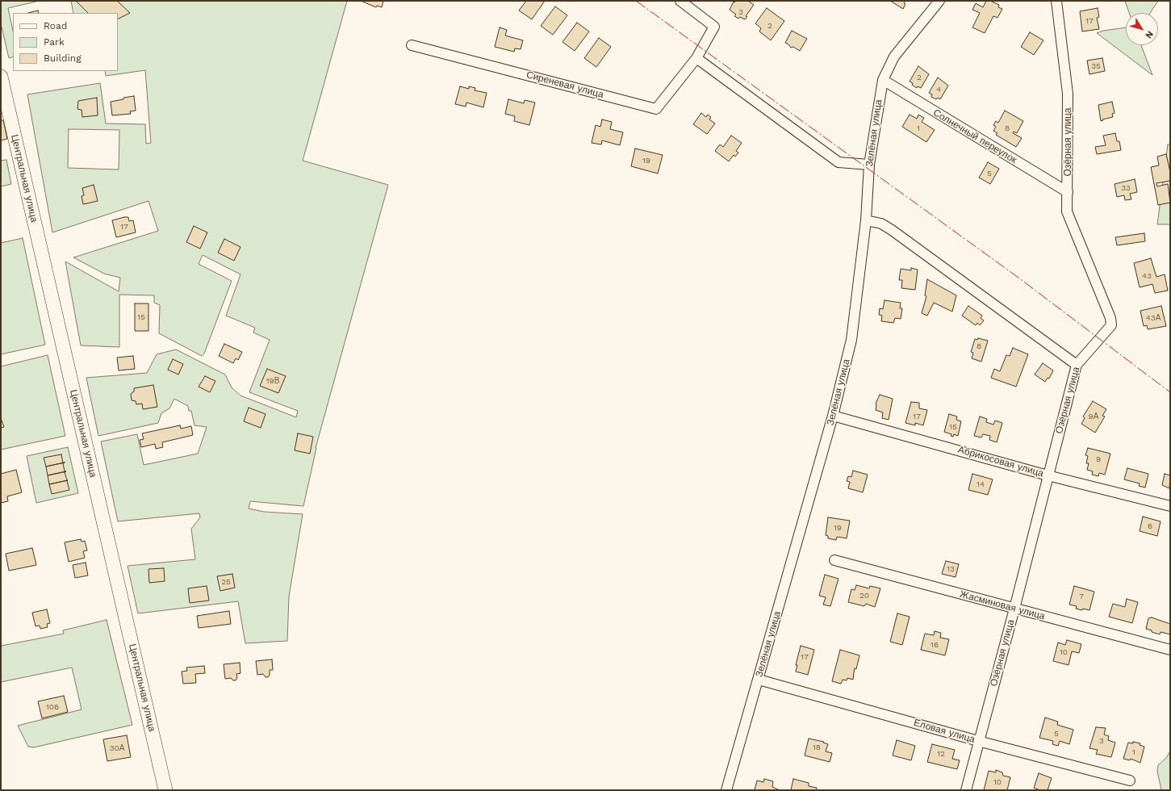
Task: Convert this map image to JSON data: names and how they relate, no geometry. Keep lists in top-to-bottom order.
{
  "streets": {
    "main road": ["Центральная улица"],
    "street": [
      "Сиреневая улица",
      "Зелёная улица",
      "Солнечный переулок",
      "Озёрная улица",
      "Абрикосовая улица",
      "Жасминовая улица",
      "Еловая улица"
    ]
  },
  "crossings": [
    ["Зелёная улица", "Солнечный переулок"],
    ["Зелёная улица", "Абрикосовая улица"],
    ["Зелёная улица", "Еловая улица"],
    ["Солнечный переулок", "Озёрная улица"],
    ["Озёрная улица", "Абрикосовая улица"],
    ["Озёрная улица", "Жасминовая улица"],
    ["Озёрная улица", "Еловая улица"]
  ],
  "house_numbers": [
    "3",
    "17",
    "2",
    "35",
    "2",
    "4",
    "1",
    "8",
    "19",
    "5",
    "33",
    "17",
    "43",
    "15",
    "43А",
    "8",
    "19В",
    "17",
    "9А",
    "15",
    "9",
    "14",
    "6",
    "19",
    "13",
    "25",
    "20",
    "7",
    "16",
    "10",
    "17",
    "106",
    "5",
    "3",
    "18",
    "30А",
    "1",
    "12",
    "10"
  ],
  "legend": ["Road", "Park", "Building"],
  "north": "bottom right"
}
